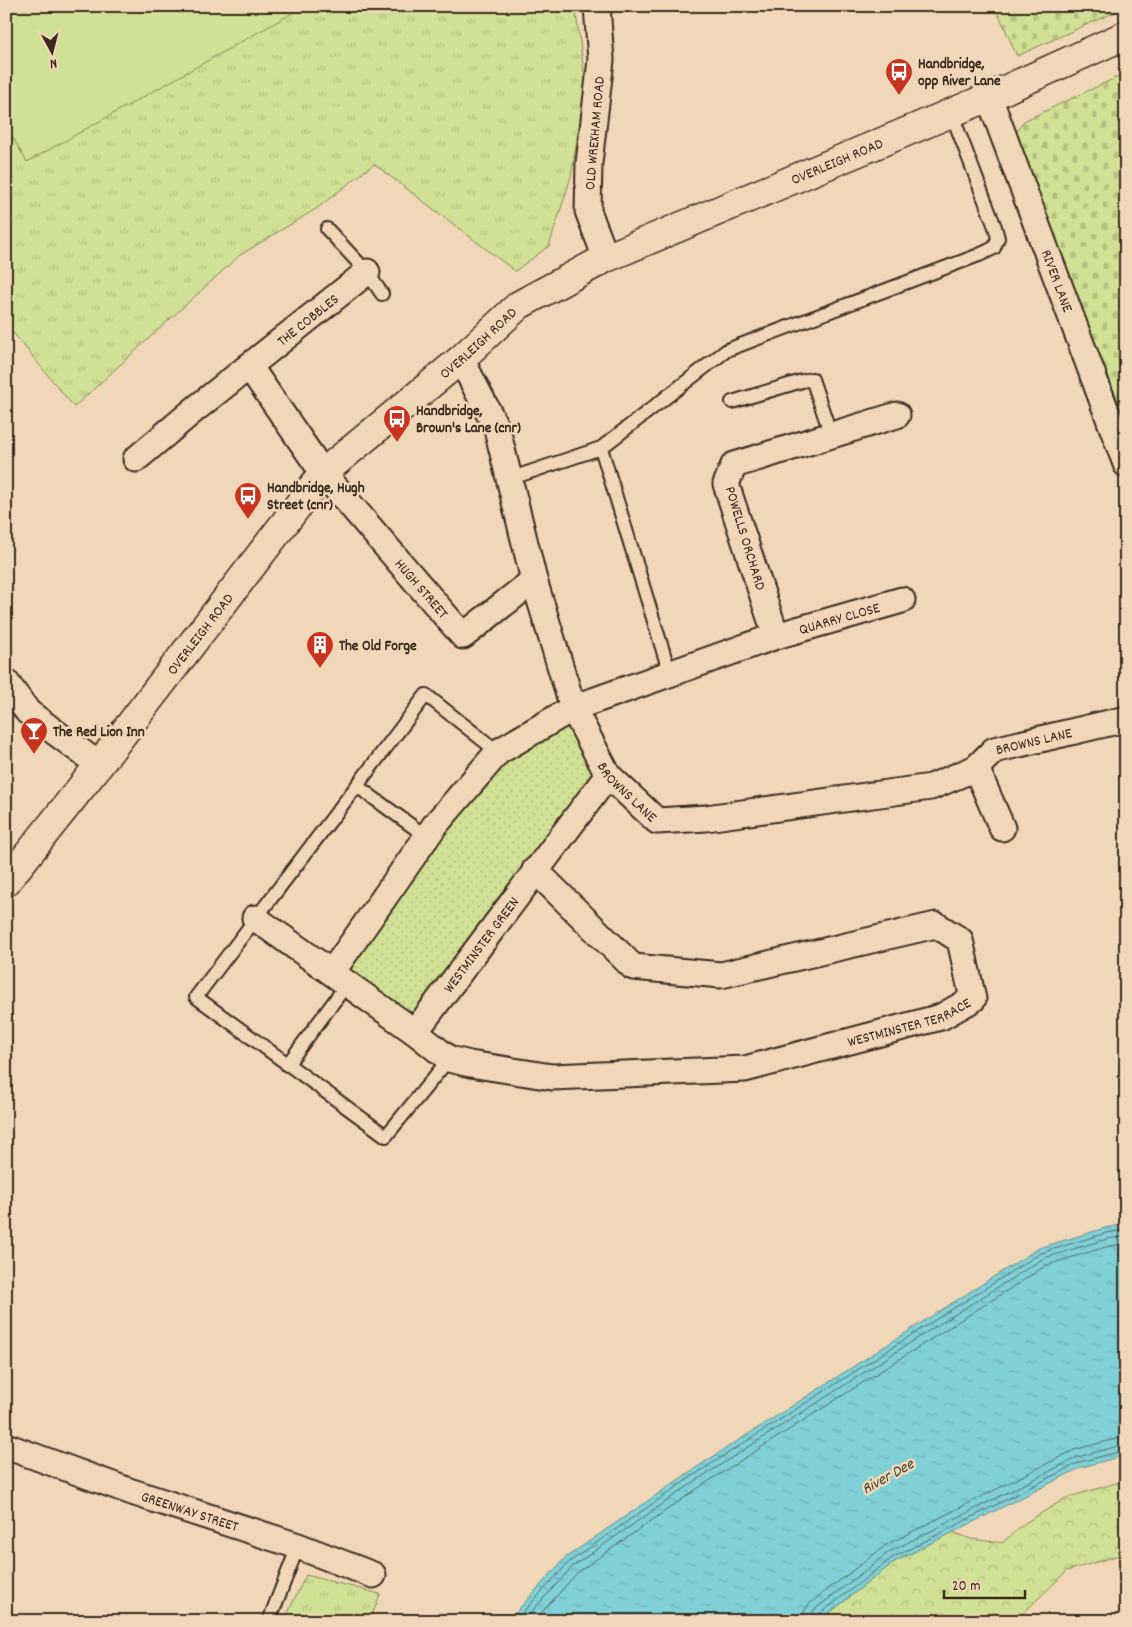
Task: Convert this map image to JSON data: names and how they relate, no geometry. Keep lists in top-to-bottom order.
{
  "streets": {
    "street": [
      "OLD WREXHAM ROAD",
      "OVERLEIGH ROAD",
      "RIVER LANE",
      "THE COBBLES",
      "POWELLS ORCHARD",
      "HUGH STREET",
      "QUARRY CLOSE",
      "BROWNS LANE",
      "WESTMINSTER GREEN",
      "WESTMINSTER TERRACE",
      "GREENWAY STREET"
    ]
  },
  "crossings": [
    ["OLD WREXHAM ROAD", "OVERLEIGH ROAD"],
    ["OVERLEIGH ROAD", "RIVER LANE"],
    ["OVERLEIGH ROAD", "HUGH STREET"],
    ["OVERLEIGH ROAD", "BROWNS LANE"],
    ["POWELLS ORCHARD", "QUARRY CLOSE"],
    ["HUGH STREET", "BROWNS LANE"],
    ["BROWNS LANE", "WESTMINSTER GREEN"],
    ["WESTMINSTER GREEN", "WESTMINSTER TERRACE"]
  ],
  "water": ["River Dee"],
  "places": {
    "bus stop": ["Handbridge, opp River Lane", "Handbridge, Brown's Lane (cnr)", "Handbridge, Hugh Street (cnr)"],
    "building": ["The Old Forge"],
    "bar": ["The Red Lion Inn"]
  },
  "scale_bar": "20 m",
  "north": "bottom"
}
